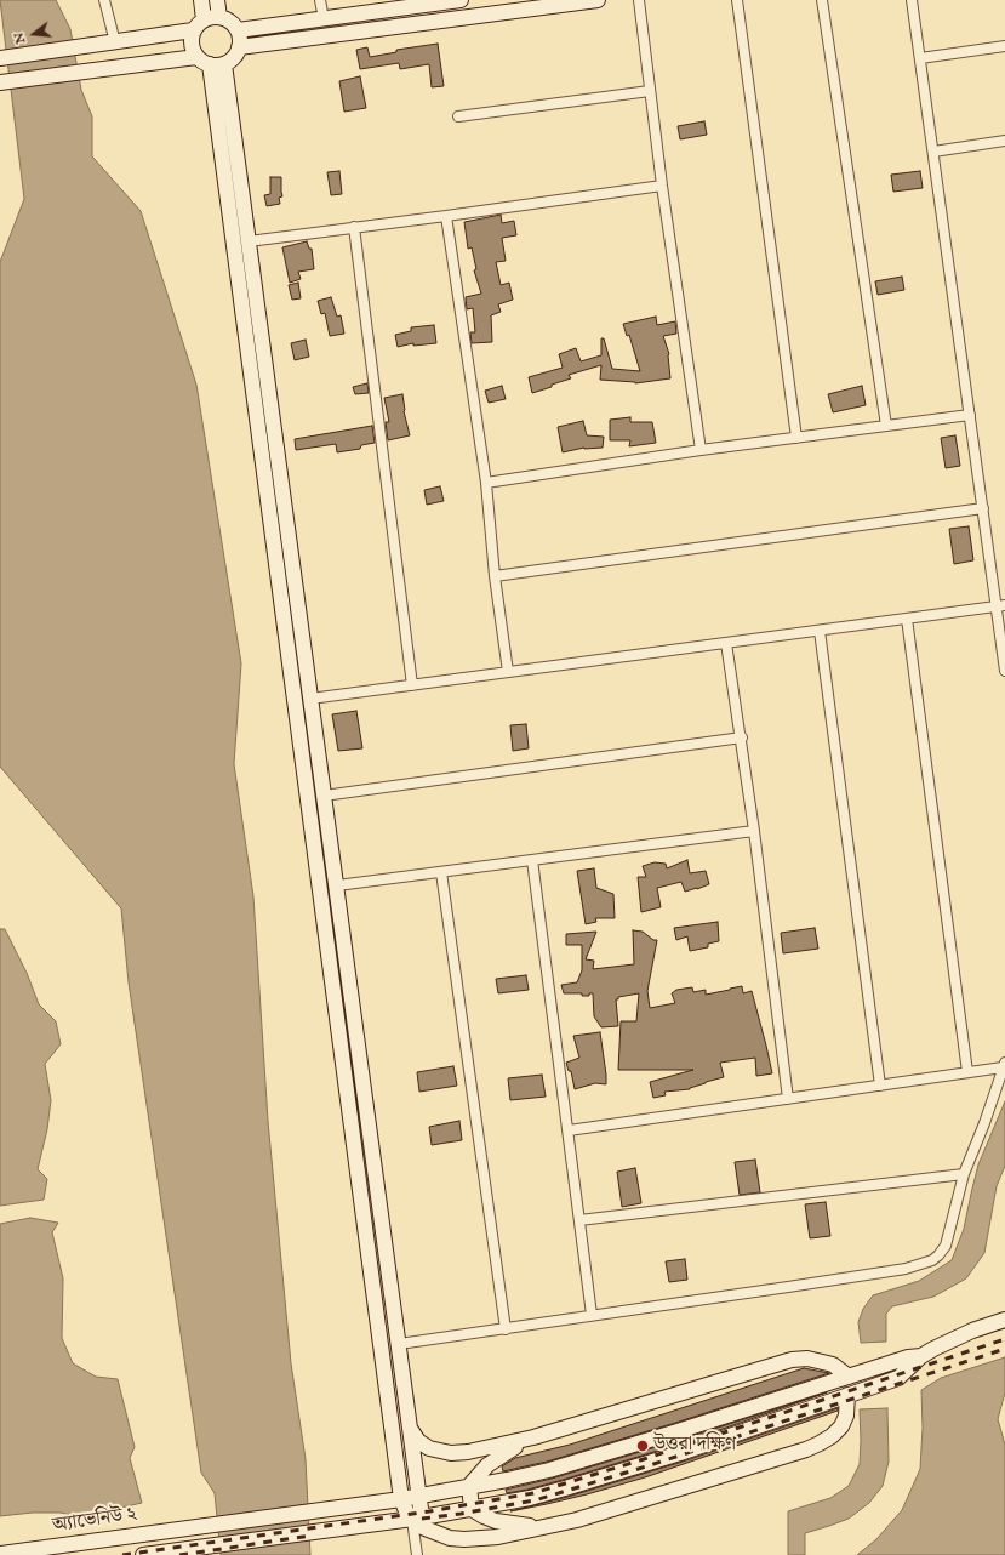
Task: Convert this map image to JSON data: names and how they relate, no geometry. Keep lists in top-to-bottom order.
{
  "streets": {
    "street": ["অ্যাভেনিউ ২"]
  },
  "places": ["উত্তরা দক্ষিণ"],
  "north": "left"
}
